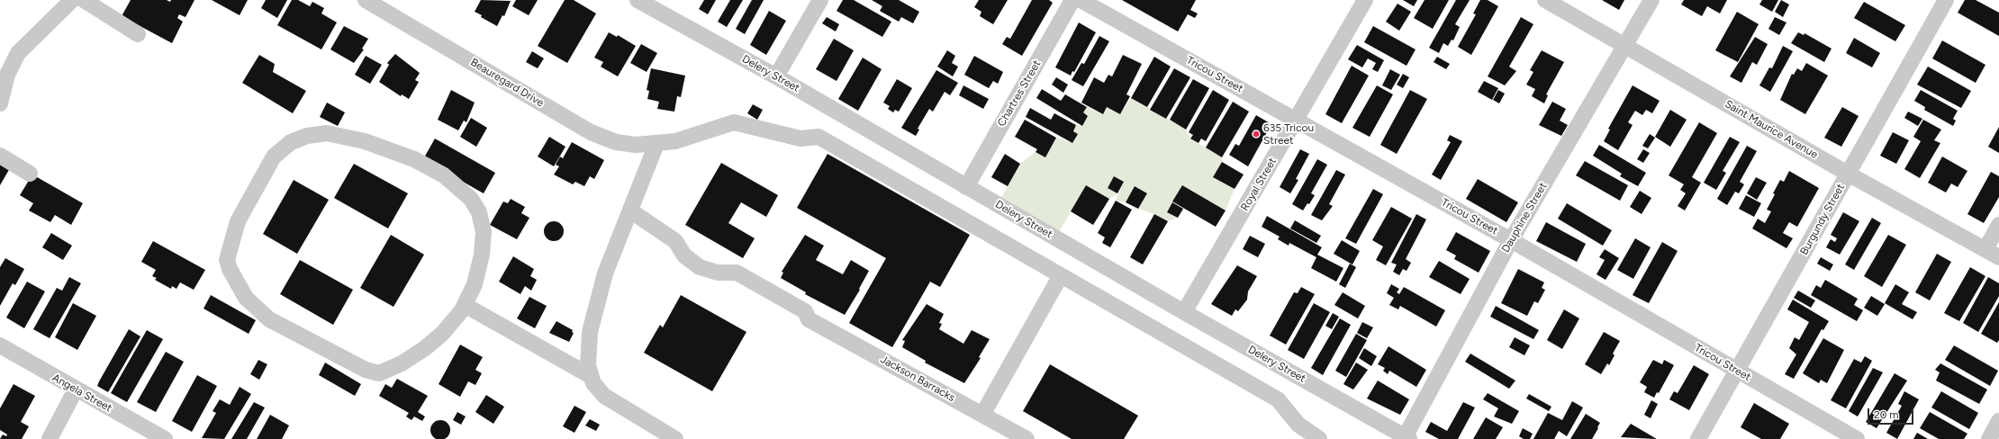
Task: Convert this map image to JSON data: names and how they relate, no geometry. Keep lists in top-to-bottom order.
{
  "streets": {
    "street": [
      "Delery Street",
      "Tricou Street",
      "Beauregard Drive",
      "Chartres Street",
      "Saint Maurice Avenue",
      "Royal Street",
      "Dauphine Street",
      "Burgundy Street",
      "Jackson Barracks",
      "Angela Street"
    ]
  },
  "crossings": [
    ["Delery Street", "Chartres Street"],
    ["Delery Street", "Royal Street"],
    ["Delery Street", "Dauphine Street"],
    ["Tricou Street", "Royal Street"],
    ["Tricou Street", "Dauphine Street"],
    ["Tricou Street", "Burgundy Street"],
    ["Saint Maurice Avenue", "Dauphine Street"],
    ["Saint Maurice Avenue", "Burgundy Street"]
  ],
  "places": ["635 Tricou Street"],
  "scale_bar": "20 m"
}
